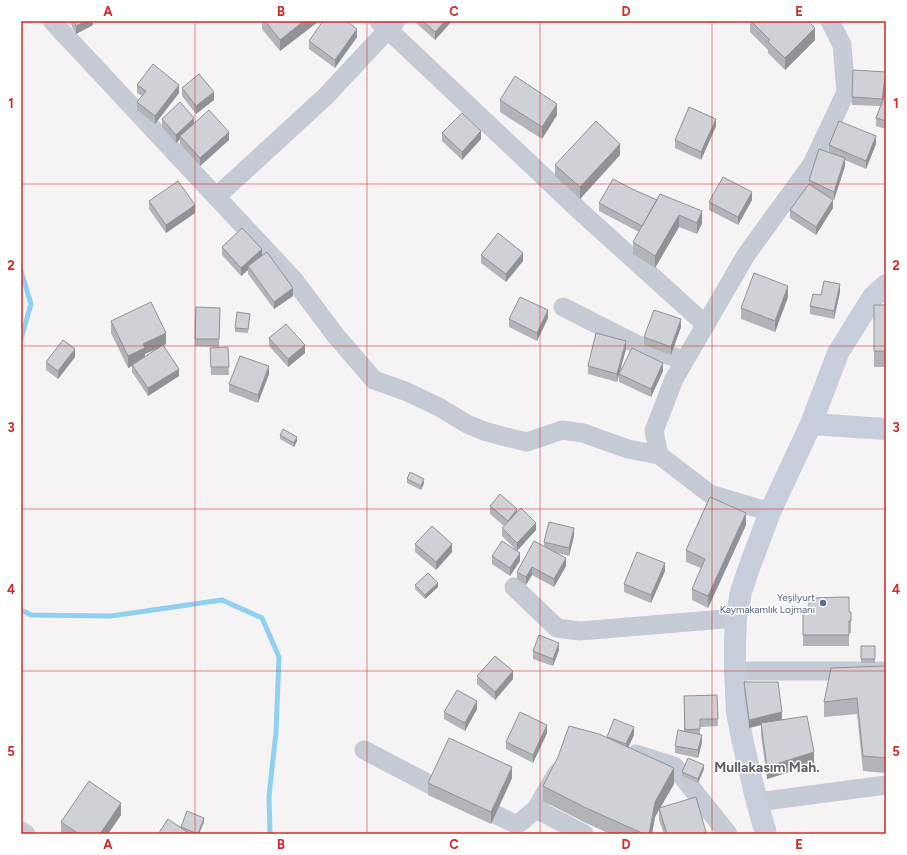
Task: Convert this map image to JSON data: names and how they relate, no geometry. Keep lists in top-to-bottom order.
{
  "districts": ["Mullakasım Mah."],
  "places": ["Yeşilyurt Kaymakamlık Lojmanı"],
  "grid": {
    "columns": [
      "A",
      "B",
      "C",
      "D",
      "E"
    ],
    "rows": [
      "1",
      "2",
      "3",
      "4",
      "5"
    ]
  }
}
